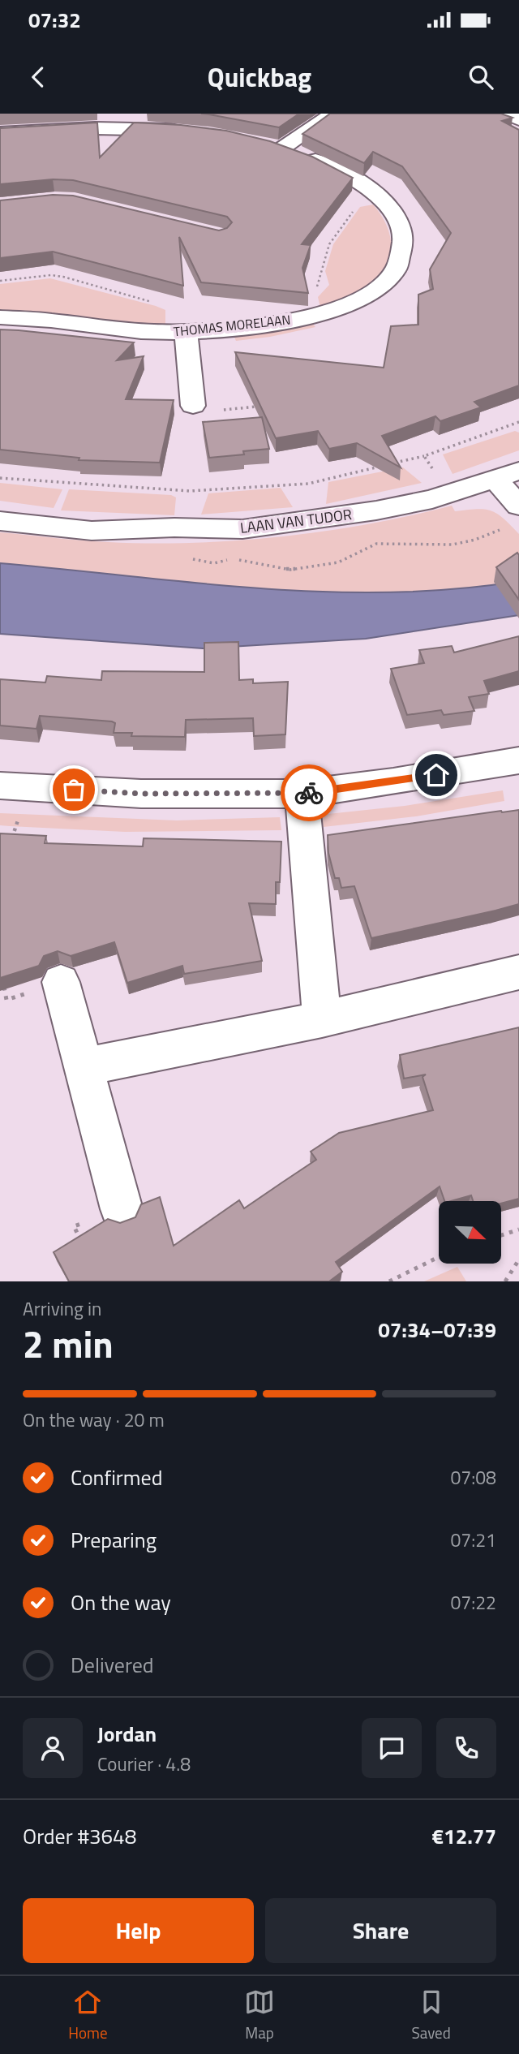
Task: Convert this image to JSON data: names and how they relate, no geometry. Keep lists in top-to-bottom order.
{
  "streets": {
    "street": ["THOMAS MORELAAN", "LAAN VAN TUDOR"]
  },
  "north": "bottom right",
  "page": {
    "status": "07:32",
    "header": "Quickbag",
    "heading": ["2 min", "Arriving in", "07:34–07:39"],
    "panel": [
      "Jordan",
      "Courier · 4.8",
      "Order #3648",
      "€12.77"
    ],
    "bar": "On the way · 20 m",
    "list": [
      ["Confirmed", "07:08"],
      ["Preparing", "07:21"],
      ["On the way", "07:22"],
      "Delivered"
    ],
    "buttons": ["Help", "Share"],
    "tabs": ["Home", "Map", "Saved"]
  }
}
